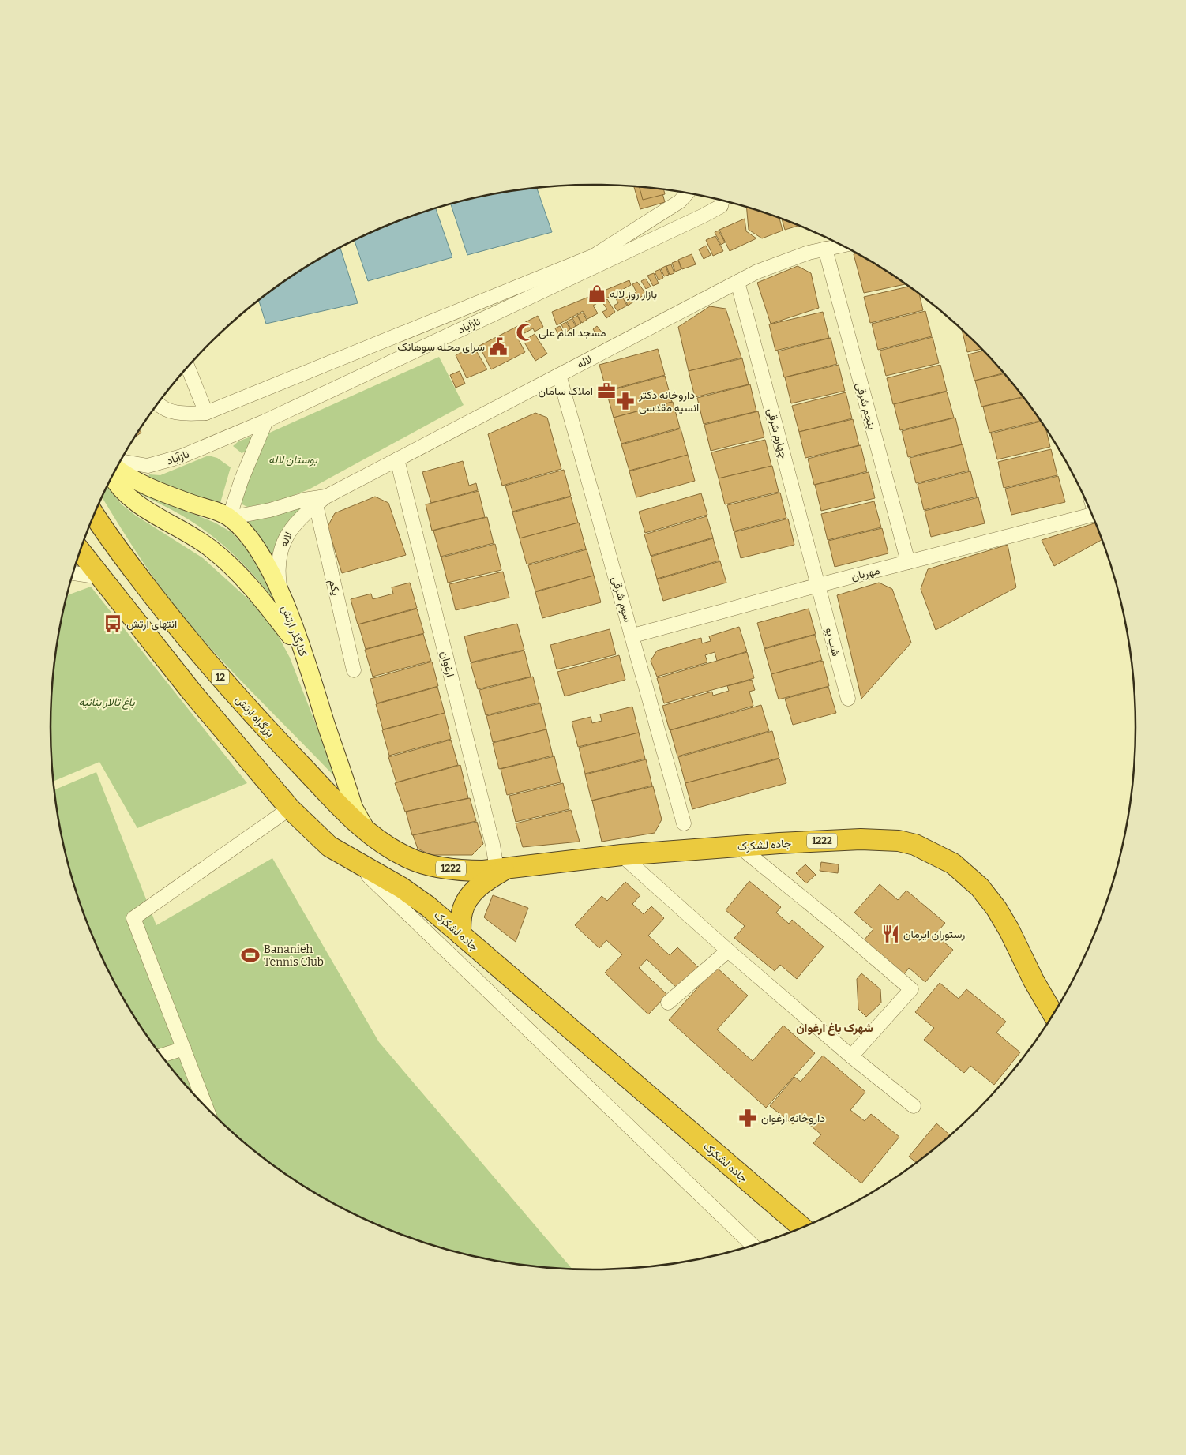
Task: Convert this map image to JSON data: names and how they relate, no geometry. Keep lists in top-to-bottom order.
{
  "streets": {
    "highway": [
      "کنارگذر ارتش",
      "12",
      "بزرگراه ارتش",
      "1222",
      "جاده لشکرک"
    ],
    "street": [
      "نازآباد",
      "لاله",
      "پنجم شرقی",
      "چهارم شرقی",
      "مهربان",
      "یکم",
      "سوم شرقی",
      "شب بو",
      "ارغوان"
    ]
  },
  "crossings": [
    ["لاله", "پنجم شرقی"],
    ["لاله", "چهارم شرقی"],
    ["لاله", "یکم"],
    ["لاله", "سوم شرقی"],
    ["لاله", "کنارگذر ارتش"],
    ["لاله", "ارغوان"],
    ["پنجم شرقی", "مهربان"],
    ["چهارم شرقی", "مهربان"],
    ["چهارم شرقی", "شب بو"],
    ["مهربان", "سوم شرقی"],
    ["مهربان", "شب بو"],
    ["کنارگذر ارتش", "بزرگراه ارتش"],
    ["کنارگذر ارتش", "جاده لشکرک"],
    ["ارغوان", "1222"],
    ["ارغوان", "جاده لشکرک"],
    ["1222", "جاده لشکرک"]
  ],
  "districts": ["شهرک باغ ارغوان"],
  "parks": ["بوستان لاله", "باغ تالار بنانیه"],
  "places": {
    "shop": ["بازار روز لاله"],
    "mosque": ["مسجد امام علی"],
    "public building": ["سرای محله سوهانک"],
    "office": ["املاک سامان"],
    "pharmacy": ["داروخانه دکتر انسیه مقدسی", "داروخانه ارغوان"],
    "bus stop": ["انتهای ارتش"],
    "restaurant": ["رستوران ايرمان"],
    "sports": ["Bananieh Tennis Club"]
  }
}
